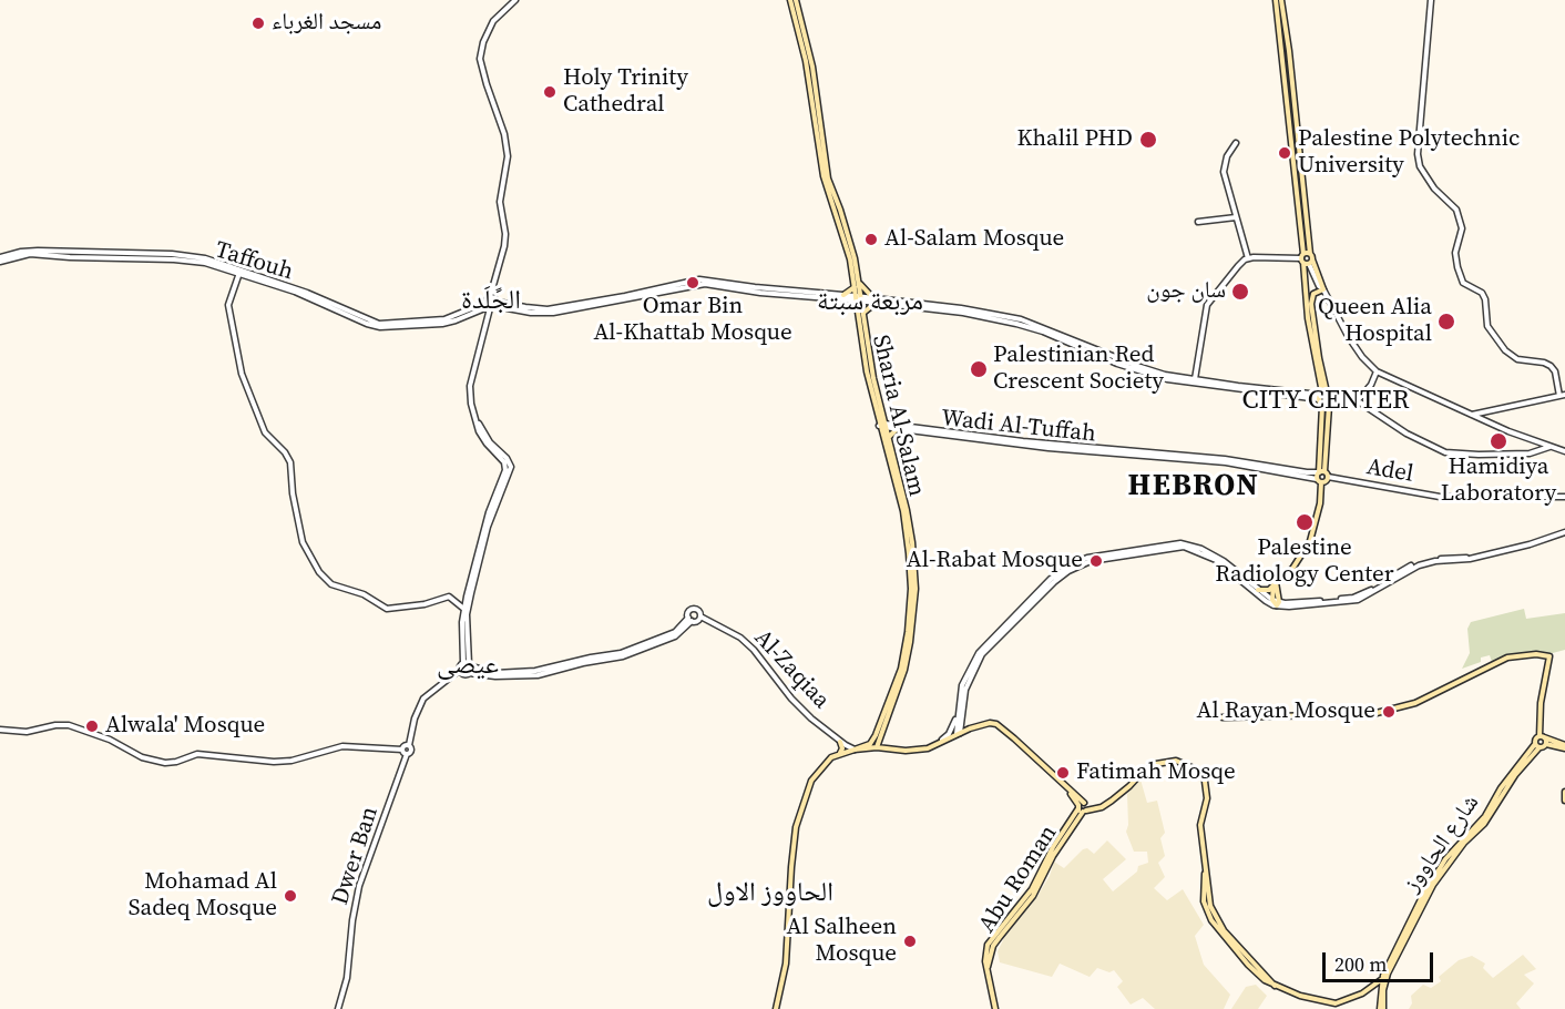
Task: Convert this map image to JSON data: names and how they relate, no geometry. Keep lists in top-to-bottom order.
{
  "streets": {
    "main road": ["Sharia Al-Salam", "شارع الحاووز", "Abu Roman"],
    "street": [
      "Wadi Al-Tuffah",
      "Adel",
      "Al-Zaqiaa",
      "Dwer Ban"
    ]
  },
  "crossings": [
    ["Sharia Al-Salam", "Wadi Al-Tuffah"],
    ["Sharia Al-Salam", "Al-Zaqiaa"]
  ],
  "districts": [
    "الجًلَدة",
    "مربعة سبتة",
    "CITY CENTER",
    "HEBRON",
    "عيصى",
    "الحاووز الاول"
  ],
  "places": [
    "مسجد الغرباء",
    "Holy Trinity Cathedral",
    "Khalil PHD",
    "Palestine Polytechnic University",
    "Al-Salam Mosque",
    "Omar Bin Al-Khattab Mosque",
    "سان جون",
    "Queen Alia Hospital",
    "Palestinian Red Crescent Society",
    "Hamidiya Laboratory",
    "Palestine Radiology Center",
    "Al-Rabat Mosque",
    "Al Rayan Mosque",
    "Alwala' Mosque",
    "Fatimah Mosqe",
    "Mohamad Al Sadeq Mosque",
    "Al Salheen Mosque"
  ],
  "scale_bar": "200 m"
}
